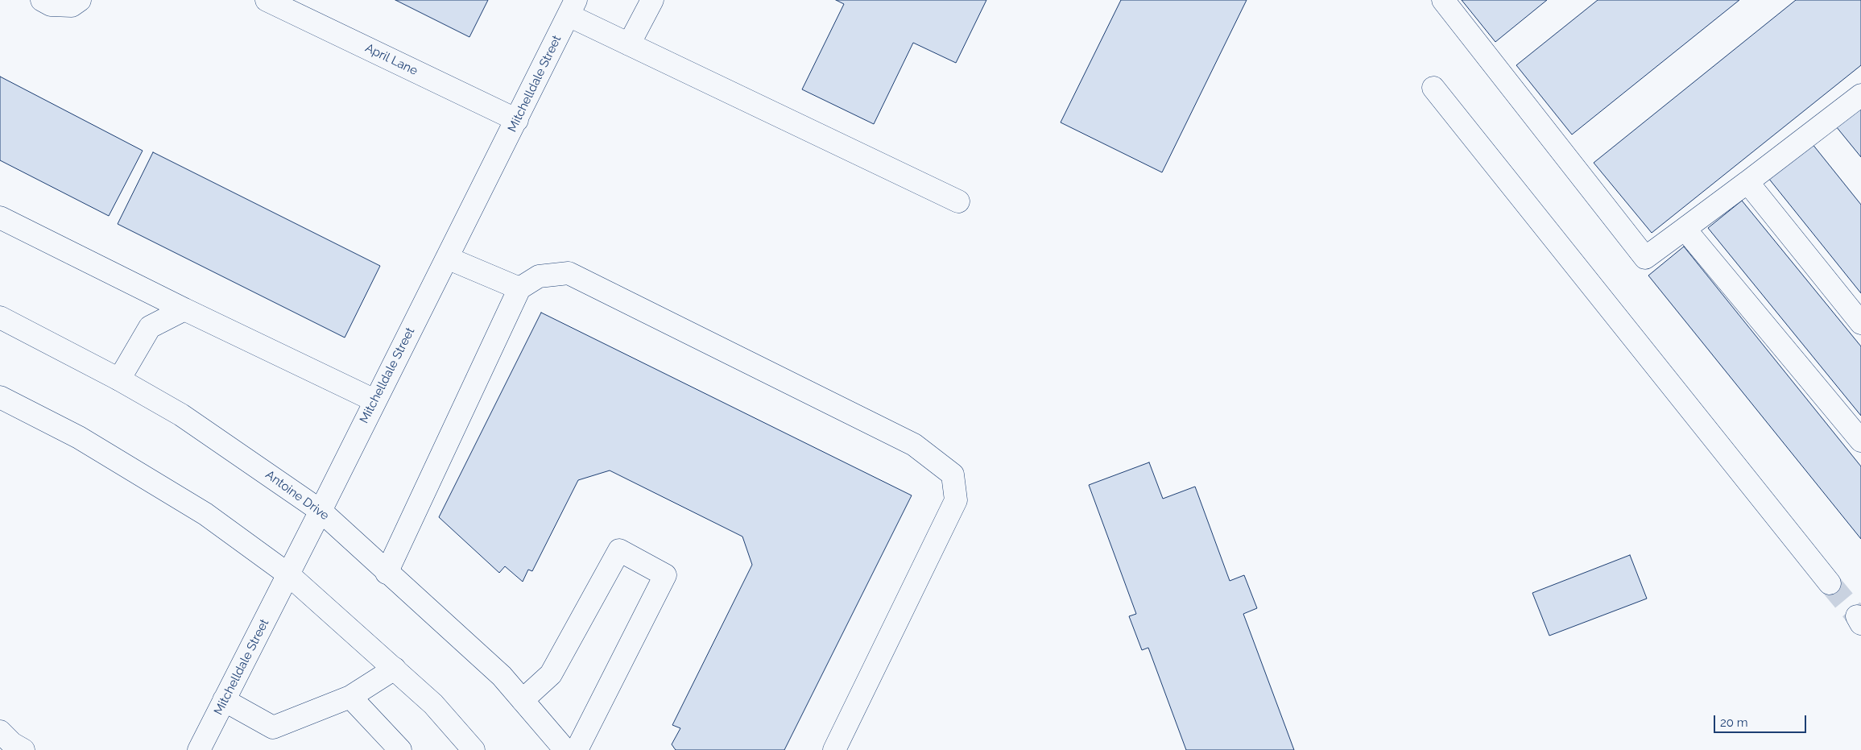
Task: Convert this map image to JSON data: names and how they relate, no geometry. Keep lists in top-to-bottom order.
{
  "streets": {
    "main road": ["April Lane", "Mitchelldale Street", "Antoine Drive"]
  },
  "crossings": [
    ["April Lane", "Mitchelldale Street"],
    ["Mitchelldale Street", "Antoine Drive"]
  ],
  "scale_bar": "20 m"
}
